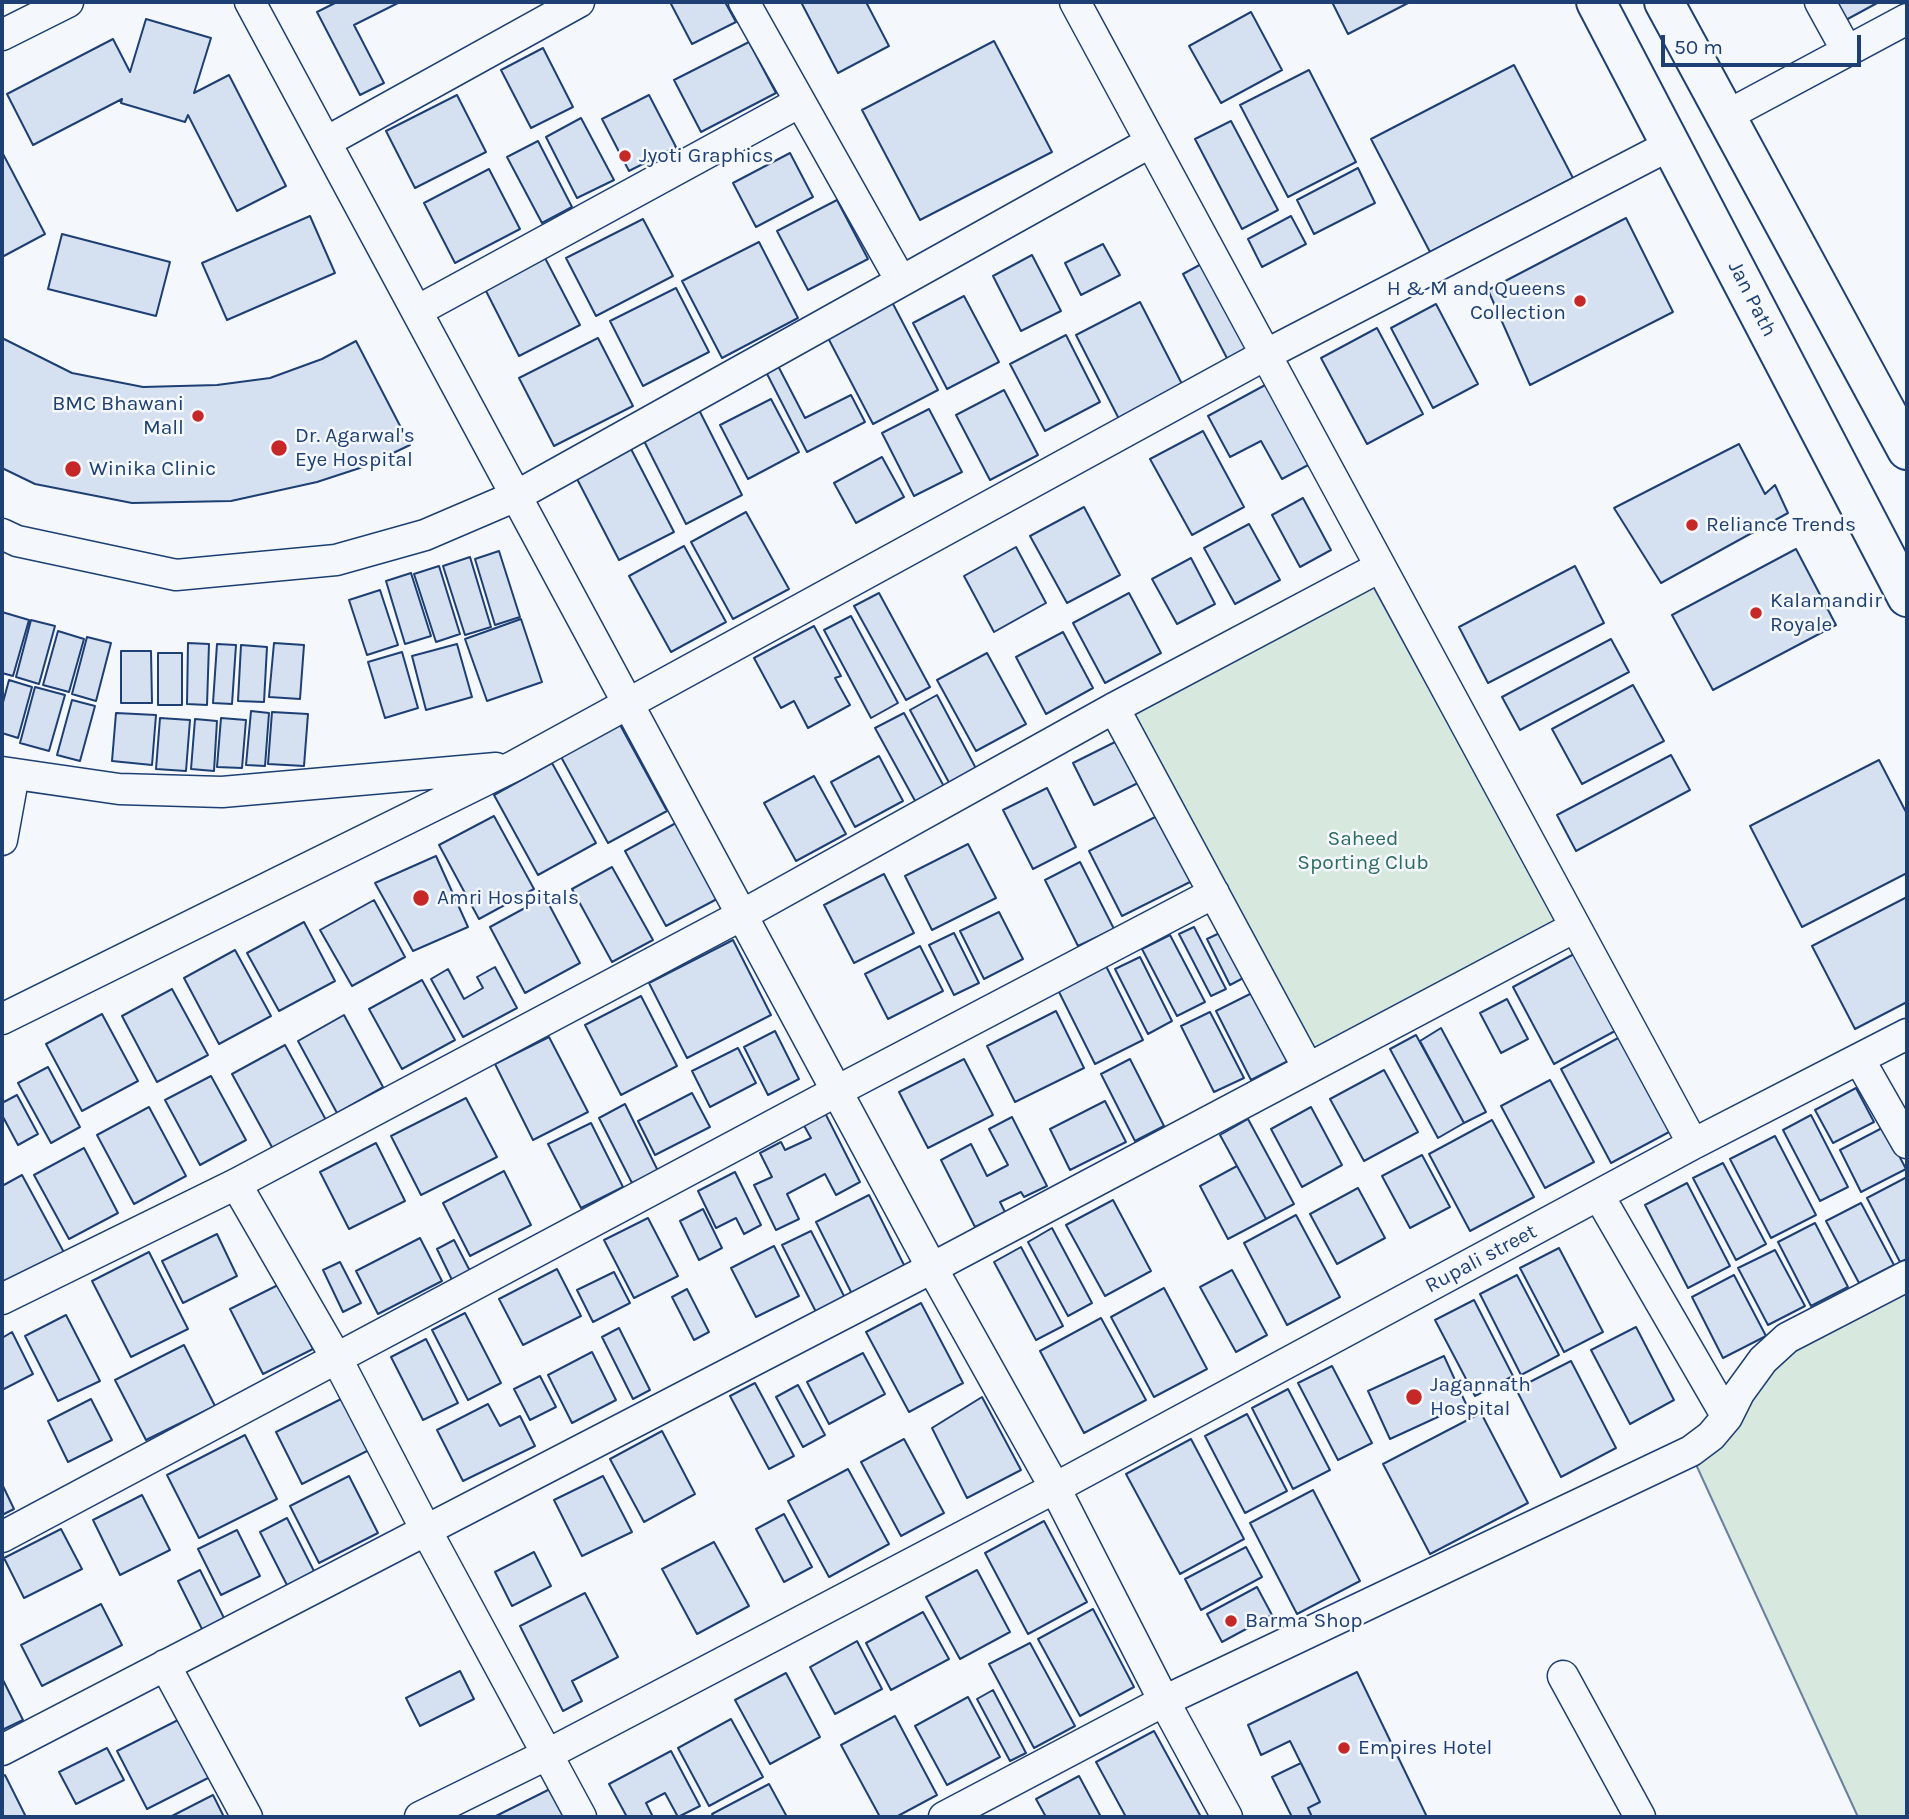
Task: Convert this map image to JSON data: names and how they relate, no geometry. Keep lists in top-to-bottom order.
{
  "streets": {
    "main road": ["Jan Path"],
    "street": ["Rupali street"]
  },
  "parks": ["Saheed Sporting Club"],
  "places": [
    "Jyoti Graphics",
    "H & M and Queens Collection",
    "BMC Bhawani Mall",
    "Dr. Agarwal's Eye Hospital",
    "Winika Clinic",
    "Reliance Trends",
    "Kalamandir Royale",
    "Amri Hospitals",
    "Jagannath Hospital",
    "Barma Shop",
    "Empires Hotel"
  ],
  "scale_bar": "50 m"
}
